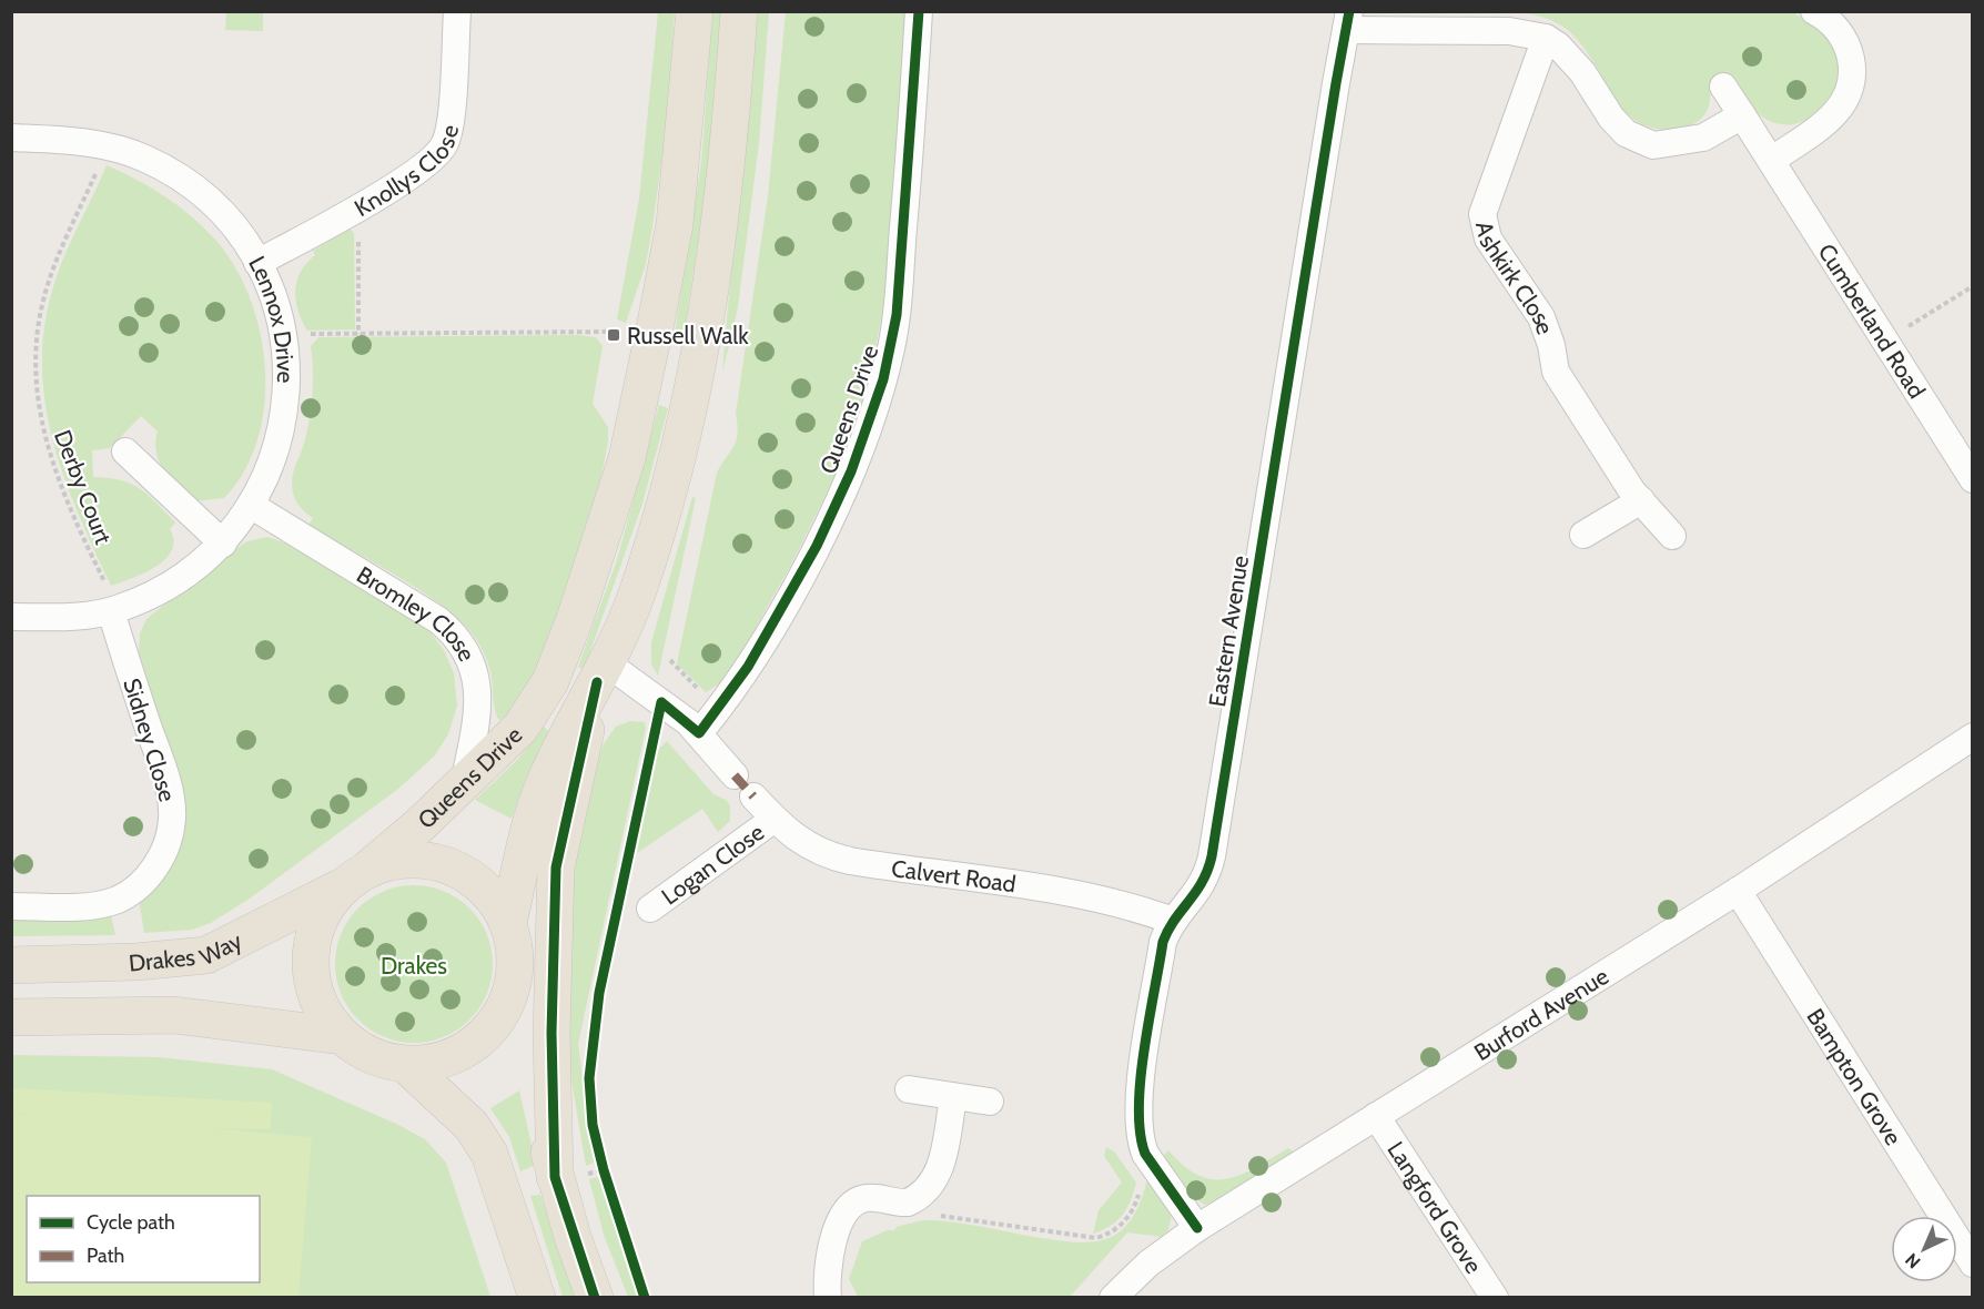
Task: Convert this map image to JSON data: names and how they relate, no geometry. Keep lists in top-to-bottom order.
{
  "streets": {
    "main road": ["Queens Drive", "Drakes Way"],
    "street": [
      "Knollys Close",
      "Ashkirk Close",
      "Cumberland Road",
      "Lennox Drive",
      "Bromley Close",
      "Eastern Avenue",
      "Sidney Close",
      "Logan Close",
      "Calvert Road",
      "Burford Avenue",
      "Bampton Grove",
      "Langford Grove"
    ],
    "path": ["Derby Court"]
  },
  "crossings": [
    ["Knollys Close", "Lennox Drive"],
    ["Lennox Drive", "Derby Court"],
    ["Lennox Drive", "Bromley Close"],
    ["Lennox Drive", "Sidney Close"],
    ["Queens Drive", "Bromley Close"],
    ["Queens Drive", "Drakes Way"],
    ["Derby Court", "Sidney Close"],
    ["Eastern Avenue", "Calvert Road"],
    ["Eastern Avenue", "Burford Avenue"],
    ["Logan Close", "Calvert Road"],
    ["Burford Avenue", "Bampton Grove"],
    ["Burford Avenue", "Langford Grove"]
  ],
  "parks": ["Drakes"],
  "places": {
    "transit": ["Russell Walk"]
  },
  "legend": ["Cycle path", "Path"],
  "north": "bottom left"
}
